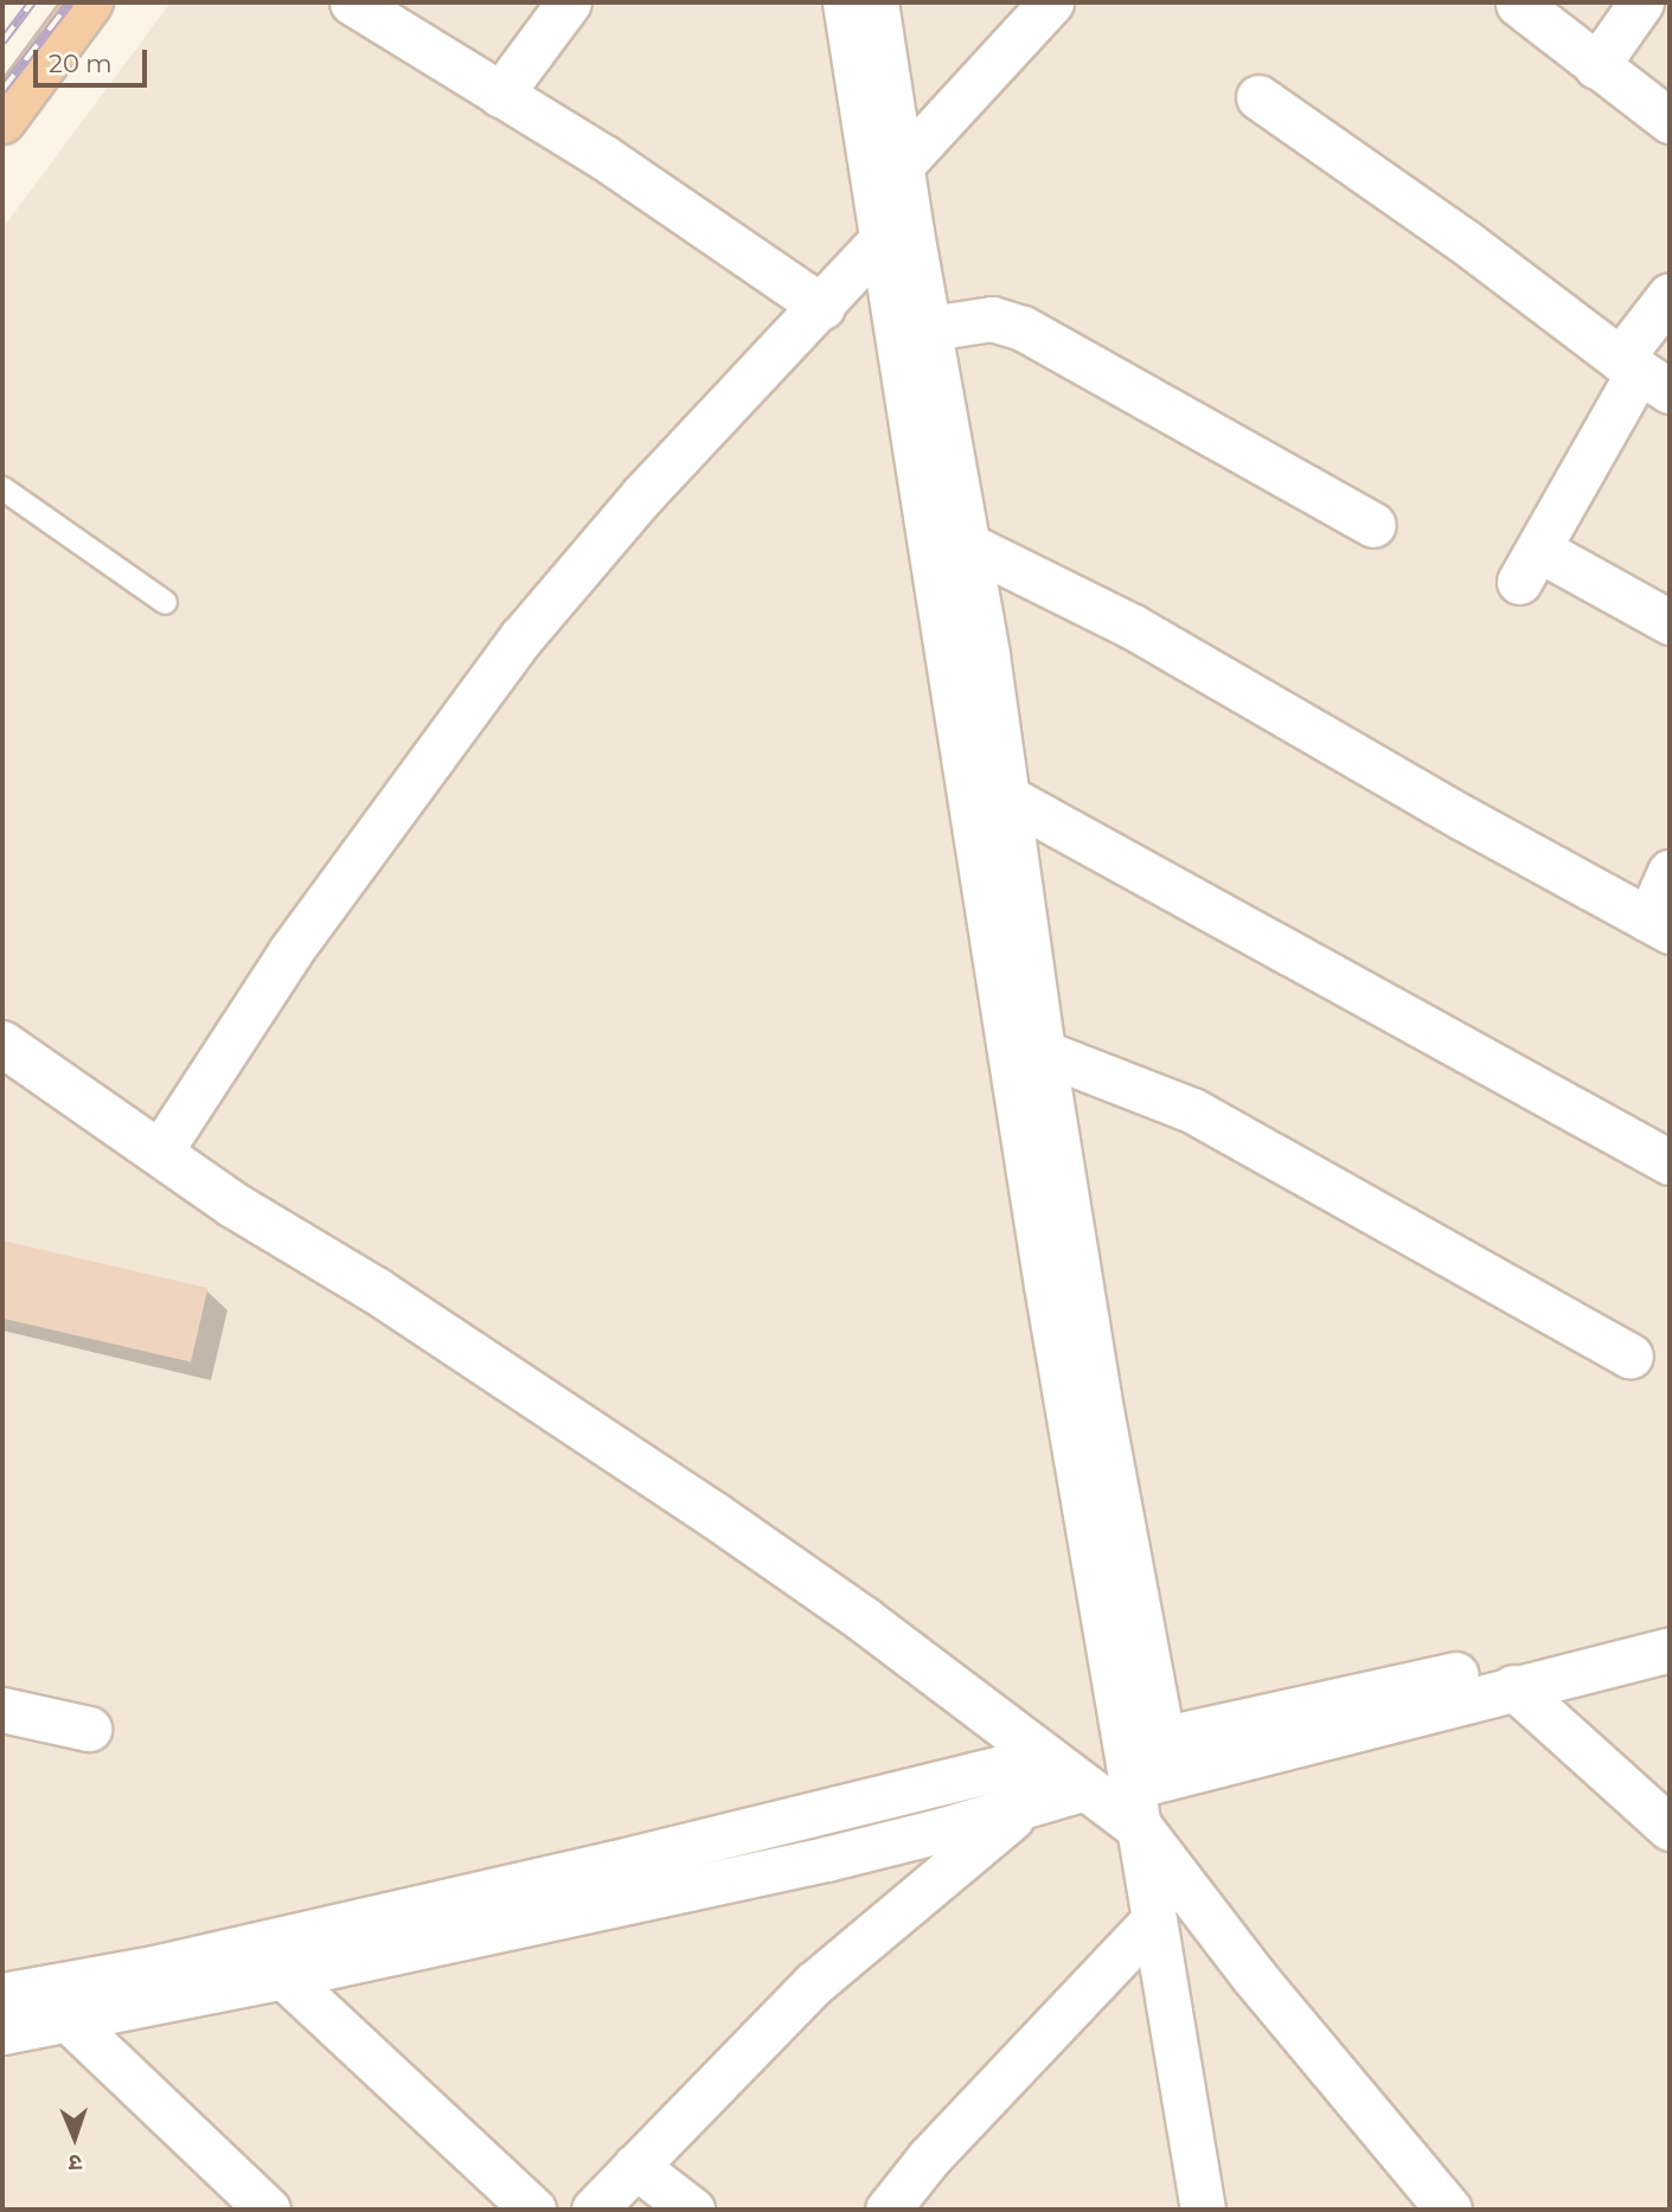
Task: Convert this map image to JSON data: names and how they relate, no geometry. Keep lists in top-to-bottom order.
{
  "scale_bar": "20 m",
  "north": "bottom"
}
